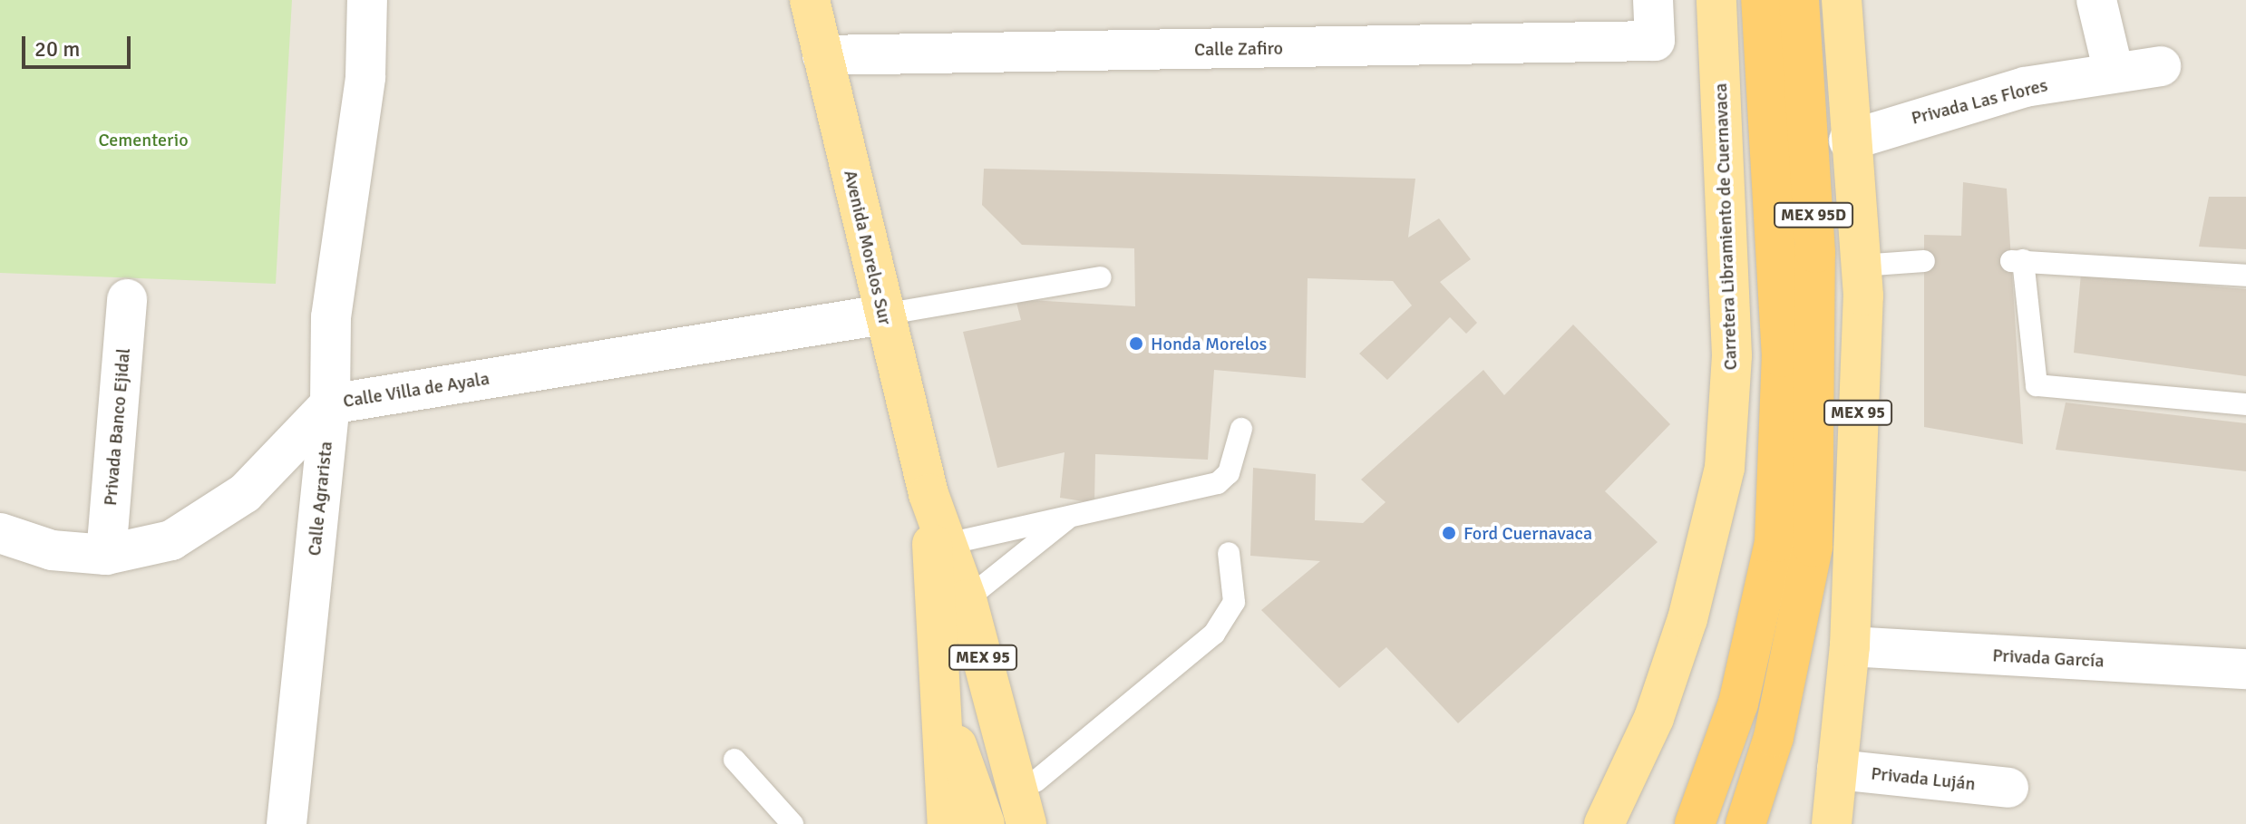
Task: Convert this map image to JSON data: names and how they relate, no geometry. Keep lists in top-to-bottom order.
{
  "streets": {
    "highway": ["MEX 95D"],
    "main road": ["Carretera Libramiento de Cuernavaca", "Avenida Morelos Sur", "MEX 95"],
    "street": [
      "Calle Zafiro",
      "Privada Las Flores",
      "Calle Villa de Ayala",
      "Privada Banco Ejidal",
      "Calle Agrarista",
      "Privada García",
      "Privada Luján"
    ]
  },
  "crossings": [
    ["Calle Zafiro", "Avenida Morelos Sur"],
    ["Privada Las Flores", "MEX 95"],
    ["Avenida Morelos Sur", "Calle Villa de Ayala"],
    ["Avenida Morelos Sur", "MEX 95"],
    ["Calle Villa de Ayala", "Privada Banco Ejidal"],
    ["Calle Villa de Ayala", "Calle Agrarista"],
    ["MEX 95", "Privada García"],
    ["MEX 95", "Privada Luján"]
  ],
  "parks": ["Cementerio"],
  "places": ["Honda Morelos", "Ford Cuernavaca"],
  "scale_bar": "20 m"
}
